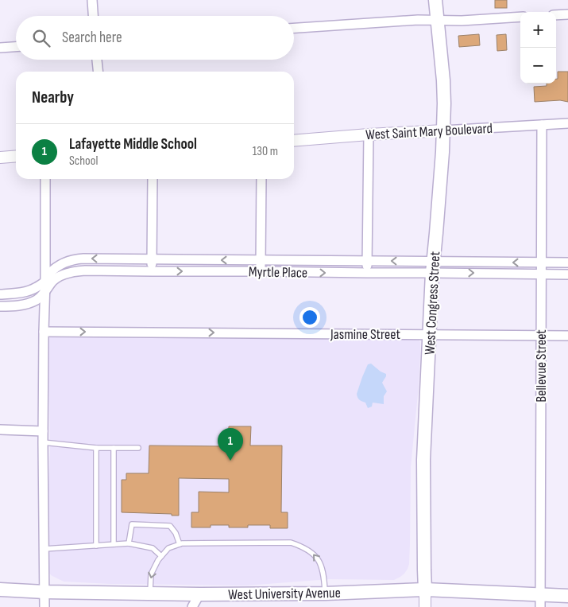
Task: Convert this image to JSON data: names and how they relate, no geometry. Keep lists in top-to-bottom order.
{
  "streets": {
    "main road": ["West Congress Street", "West University Avenue"],
    "street": [
      "West Saint Mary Boulevard",
      "Myrtle Place",
      "Jasmine Street",
      "Bellevue Street"
    ]
  },
  "crossings": [
    ["West Saint Mary Boulevard", "West Congress Street"],
    ["West Saint Mary Boulevard", "Bellevue Street"],
    ["Myrtle Place", "West Congress Street"],
    ["Myrtle Place", "Bellevue Street"],
    ["West Congress Street", "Jasmine Street"],
    ["West Congress Street", "West University Avenue"],
    ["Jasmine Street", "Bellevue Street"],
    ["Bellevue Street", "West University Avenue"]
  ],
  "one_way": ["Jasmine Street"],
  "page": {
    "map_buttons": ["+", "−"],
    "search": "Search here",
    "heading": "Nearby",
    "list": [
      {
        "mark": "1",
        "name": "Lafayette Middle School",
        "note": "School",
        "value": "130 m"
      }
    ],
    "pins": "1"
  }
}
